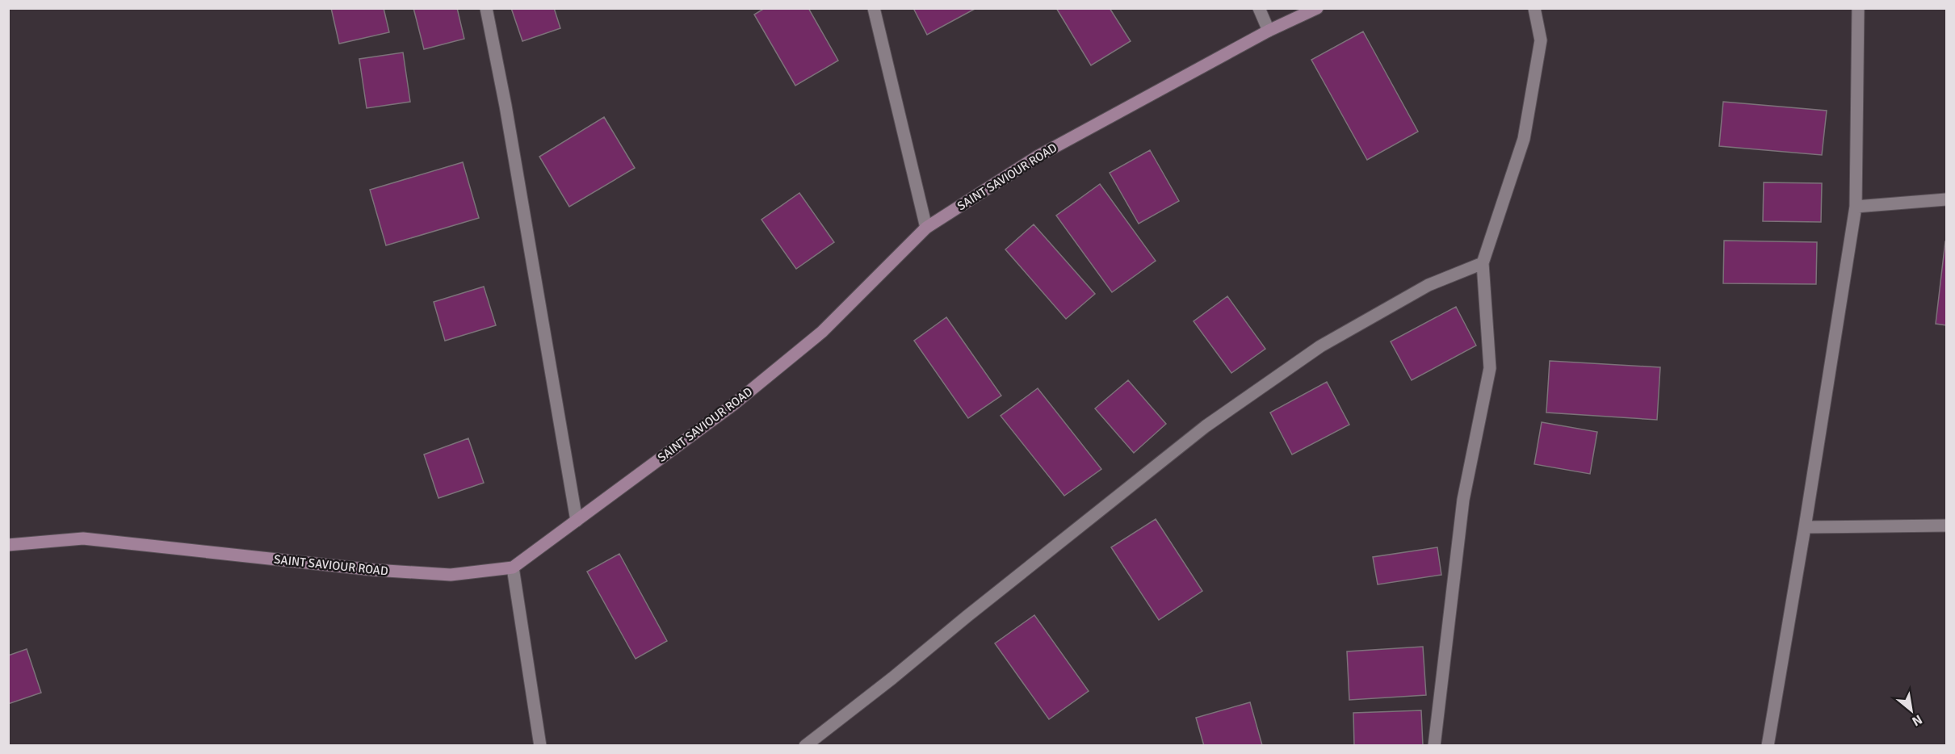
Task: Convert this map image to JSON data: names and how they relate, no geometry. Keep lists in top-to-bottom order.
{
  "streets": {
    "street": ["SAINT SAVIOUR ROAD"]
  },
  "north": "bottom right"
}
